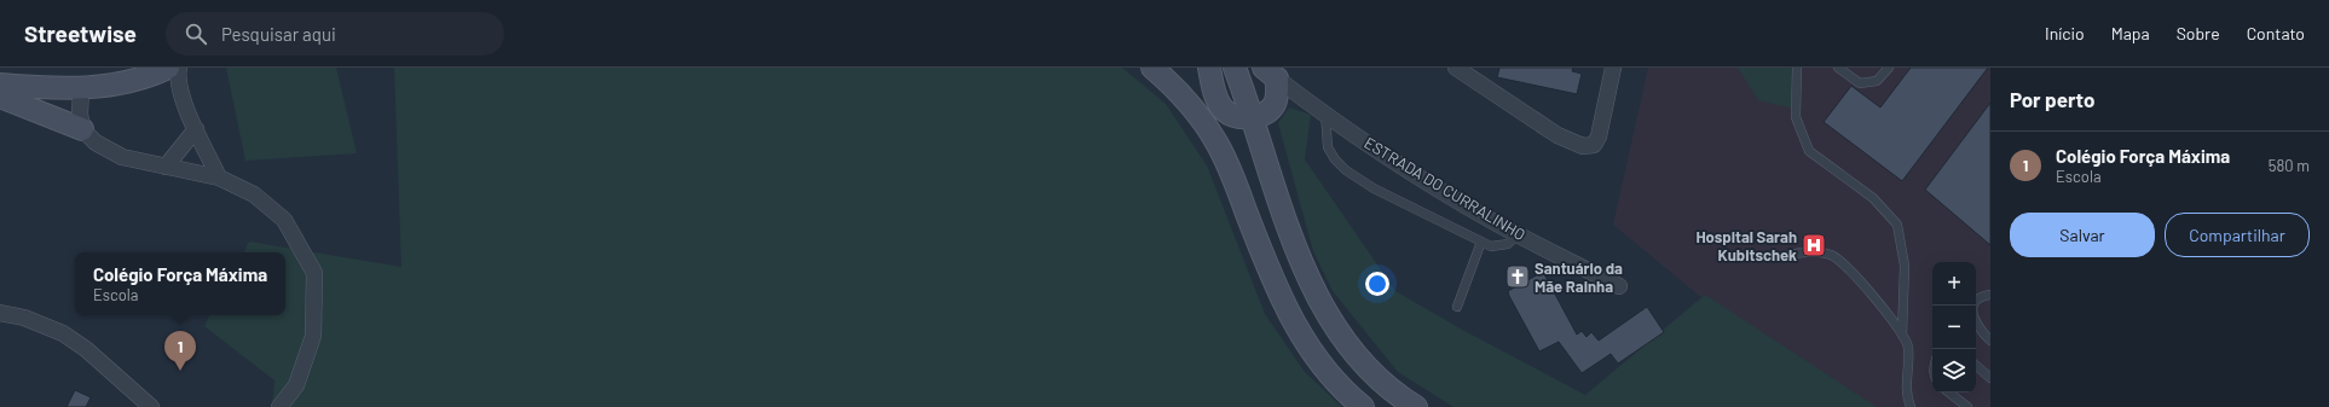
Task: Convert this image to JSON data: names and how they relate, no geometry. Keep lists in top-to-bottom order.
{
  "streets": {
    "street": ["ESTRADA DO CURRALINHO"]
  },
  "places": {
    "hospital": ["Hospital Sarah Kubitschek"],
    "church": ["Santuário da Mãe Rainha"]
  },
  "page": {
    "header": "Streetwise",
    "search": "Pesquisar aqui",
    "nav": [
      "Início",
      "Mapa",
      "Sobre",
      "Contato"
    ],
    "heading": "Por perto",
    "list": [
      {
        "mark": "1",
        "name": "Colégio Força Máxima",
        "note": "Escola",
        "value": "580 m"
      }
    ],
    "buttons": ["Salvar", "Compartilhar"],
    "popup": ["Colégio Força Máxima", "Escola"],
    "map_buttons": ["+", "−"],
    "pins": "1"
  }
}
